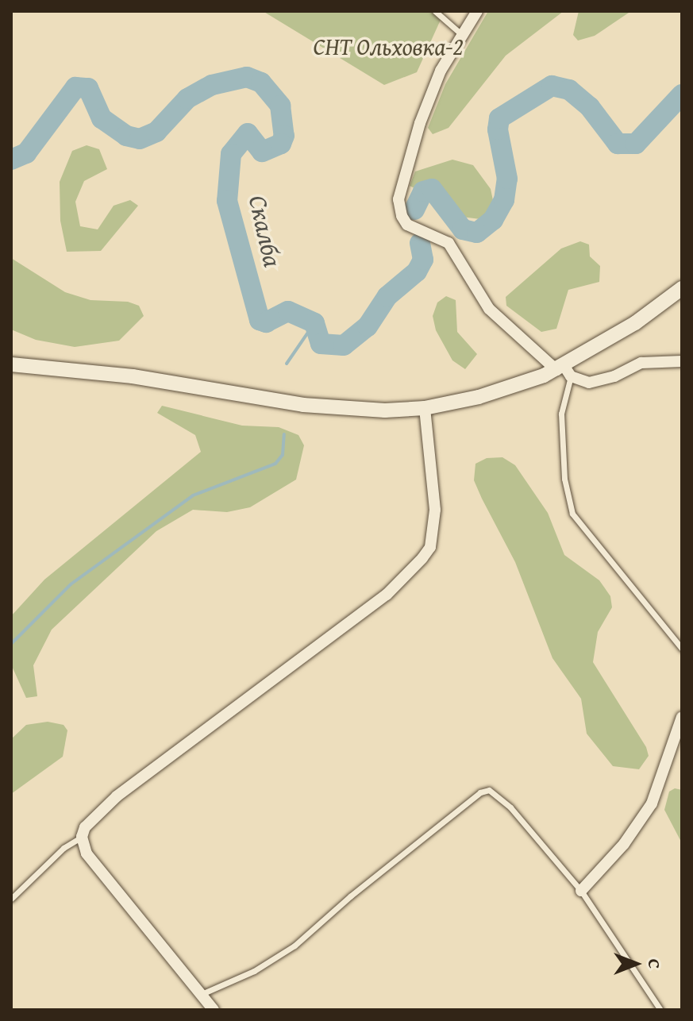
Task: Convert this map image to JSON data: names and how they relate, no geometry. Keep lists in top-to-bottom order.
{
  "water": ["Скалба"],
  "parks": ["СНТ Ольховка-2"],
  "north": "right"
}
